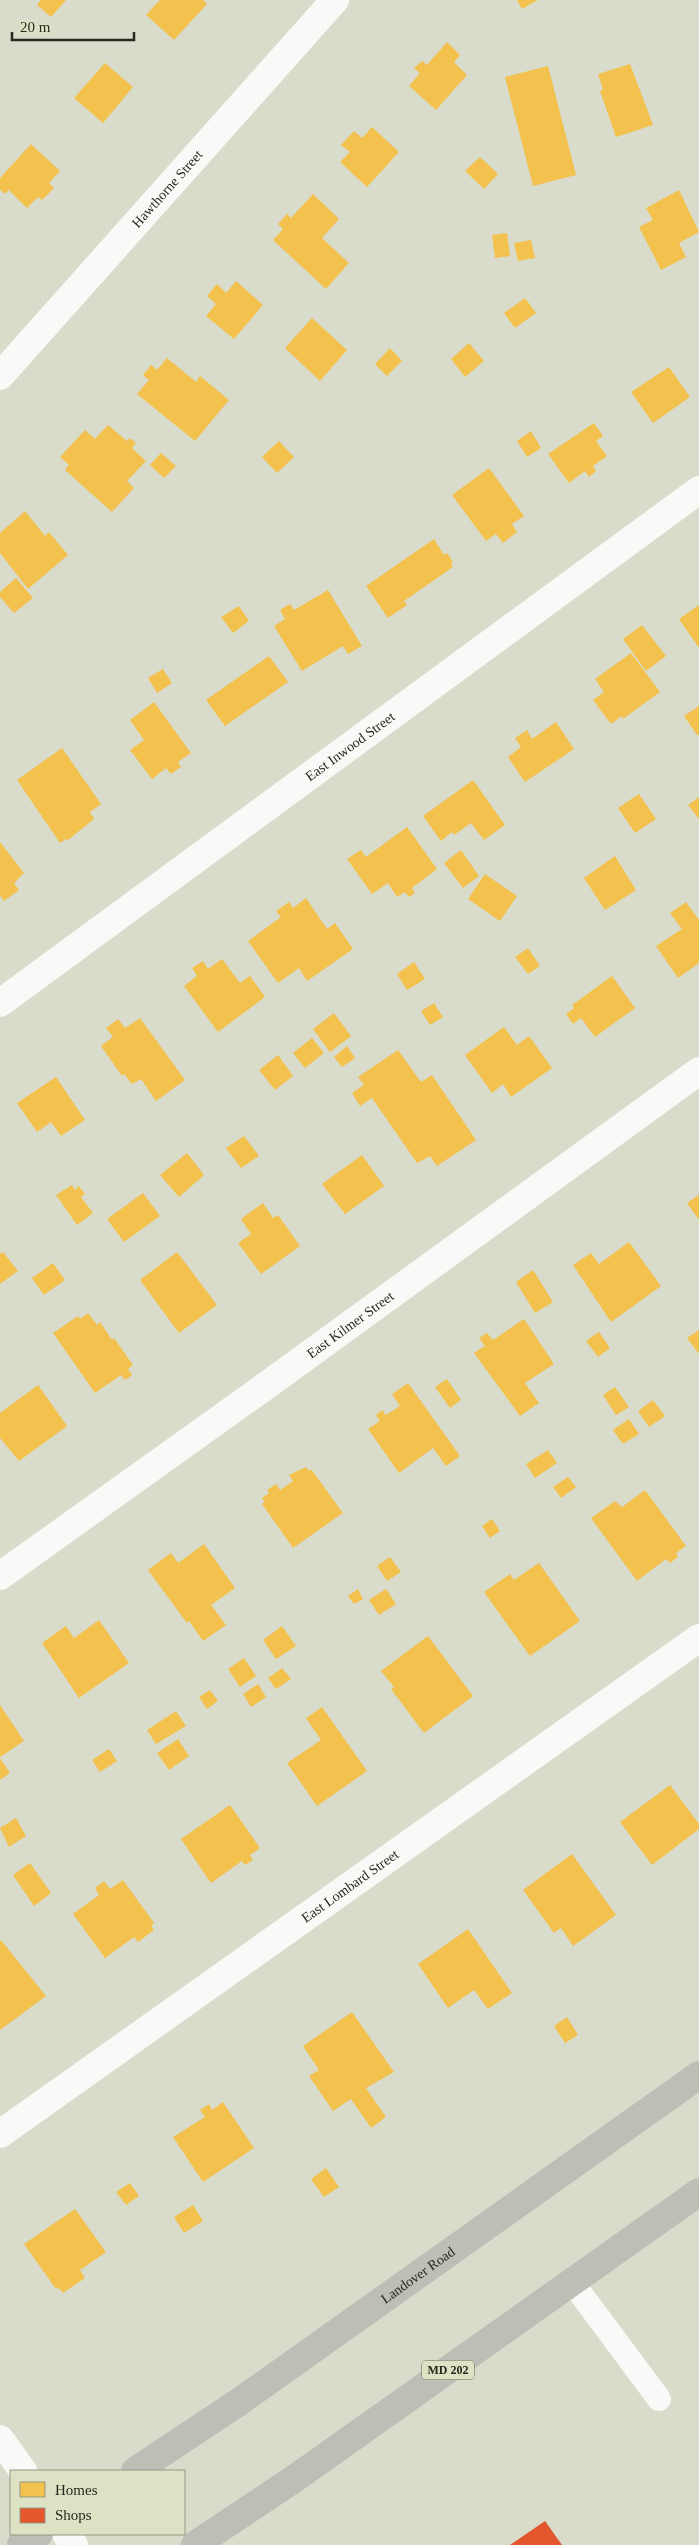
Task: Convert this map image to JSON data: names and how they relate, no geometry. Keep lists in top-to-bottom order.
{
  "streets": {
    "main road": ["Landover Road", "MD 202"],
    "street": [
      "Hawthorne Street",
      "East Inwood Street",
      "East Kilmer Street",
      "East Lombard Street"
    ]
  },
  "legend": ["Homes", "Shops"],
  "scale_bar": "20 m"
}
